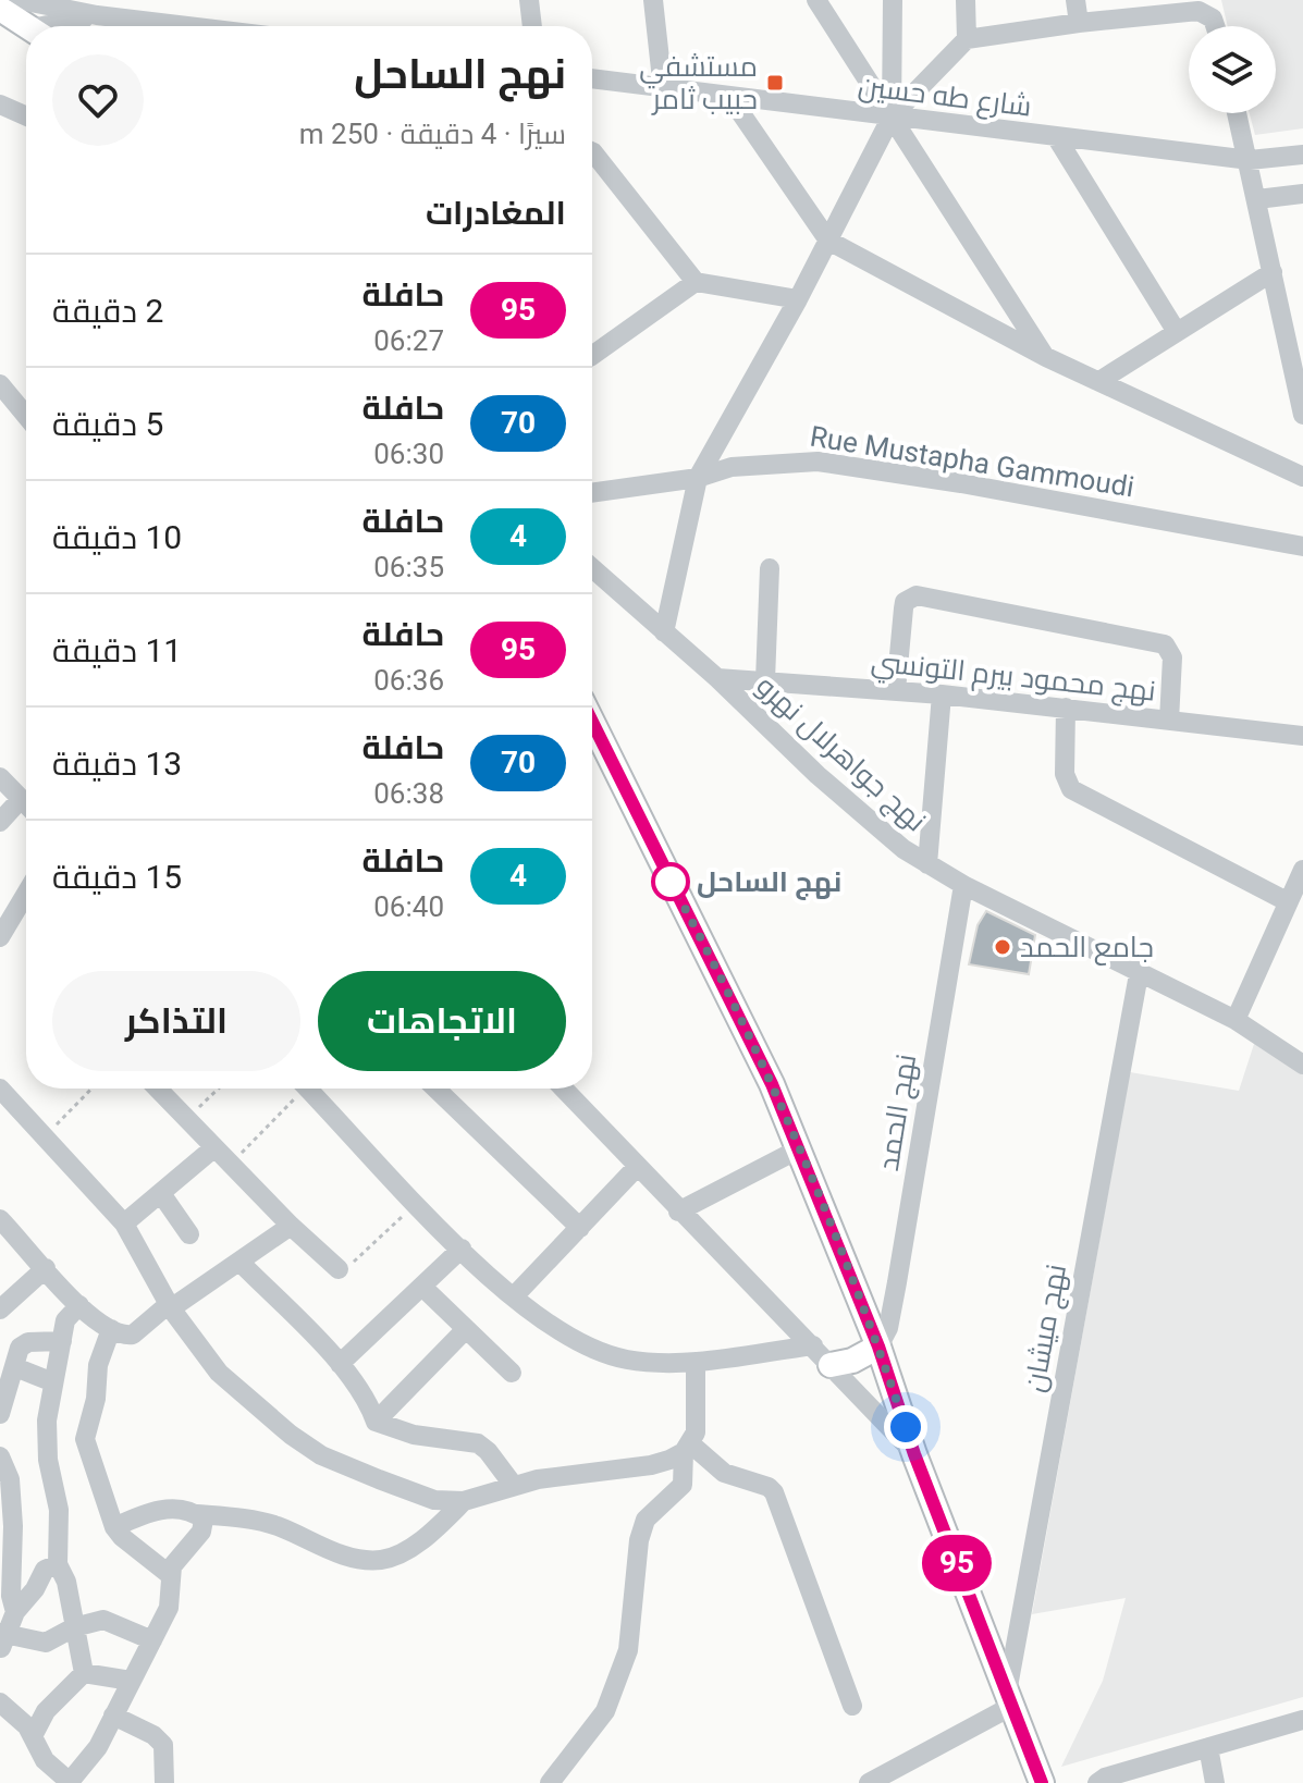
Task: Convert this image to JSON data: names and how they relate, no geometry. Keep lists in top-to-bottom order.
{
  "streets": {
    "street": [
      "شارع طه حسين",
      "Rue Mustapha Gammoudi",
      "نهج محمود بيرم التونسي",
      "نهج جواهرلال نهرو",
      "نهج الحمد",
      "نهج ميشان"
    ]
  },
  "crossings": [
    ["نهج محمود بيرم التونسي", "نهج جواهرلال نهرو"],
    ["نهج جواهرلال نهرو", "نهج الحمد"],
    ["نهج جواهرلال نهرو", "نهج ميشان"]
  ],
  "places": {
    "transit": ["مستشفي حبيب ثامر"],
    "other": ["نهج الساحل", "جامع الحمد"]
  },
  "lines": ["bus line 95"],
  "page": {
    "on_map": "95",
    "heading": [
      ["نهج الساحل", "سيرًا · 4 دقيقة · 250 m"],
      "المغادرات"
    ],
    "list": [
      {
        "mark": "95",
        "name": "حافلة",
        "note": "06:27",
        "value": "2 دقيقة"
      },
      {
        "mark": "70",
        "name": "حافلة",
        "note": "06:30",
        "value": "5 دقيقة"
      },
      {
        "mark": "4",
        "name": "حافلة",
        "note": "06:35",
        "value": "10 دقيقة"
      },
      {
        "mark": "95",
        "name": "حافلة",
        "note": "06:36",
        "value": "11 دقيقة"
      },
      {
        "mark": "70",
        "name": "حافلة",
        "note": "06:38",
        "value": "13 دقيقة"
      },
      {
        "mark": "4",
        "name": "حافلة",
        "note": "06:40",
        "value": "15 دقيقة"
      }
    ],
    "buttons": ["الاتجاهات", "التذاكر"]
  }
}
